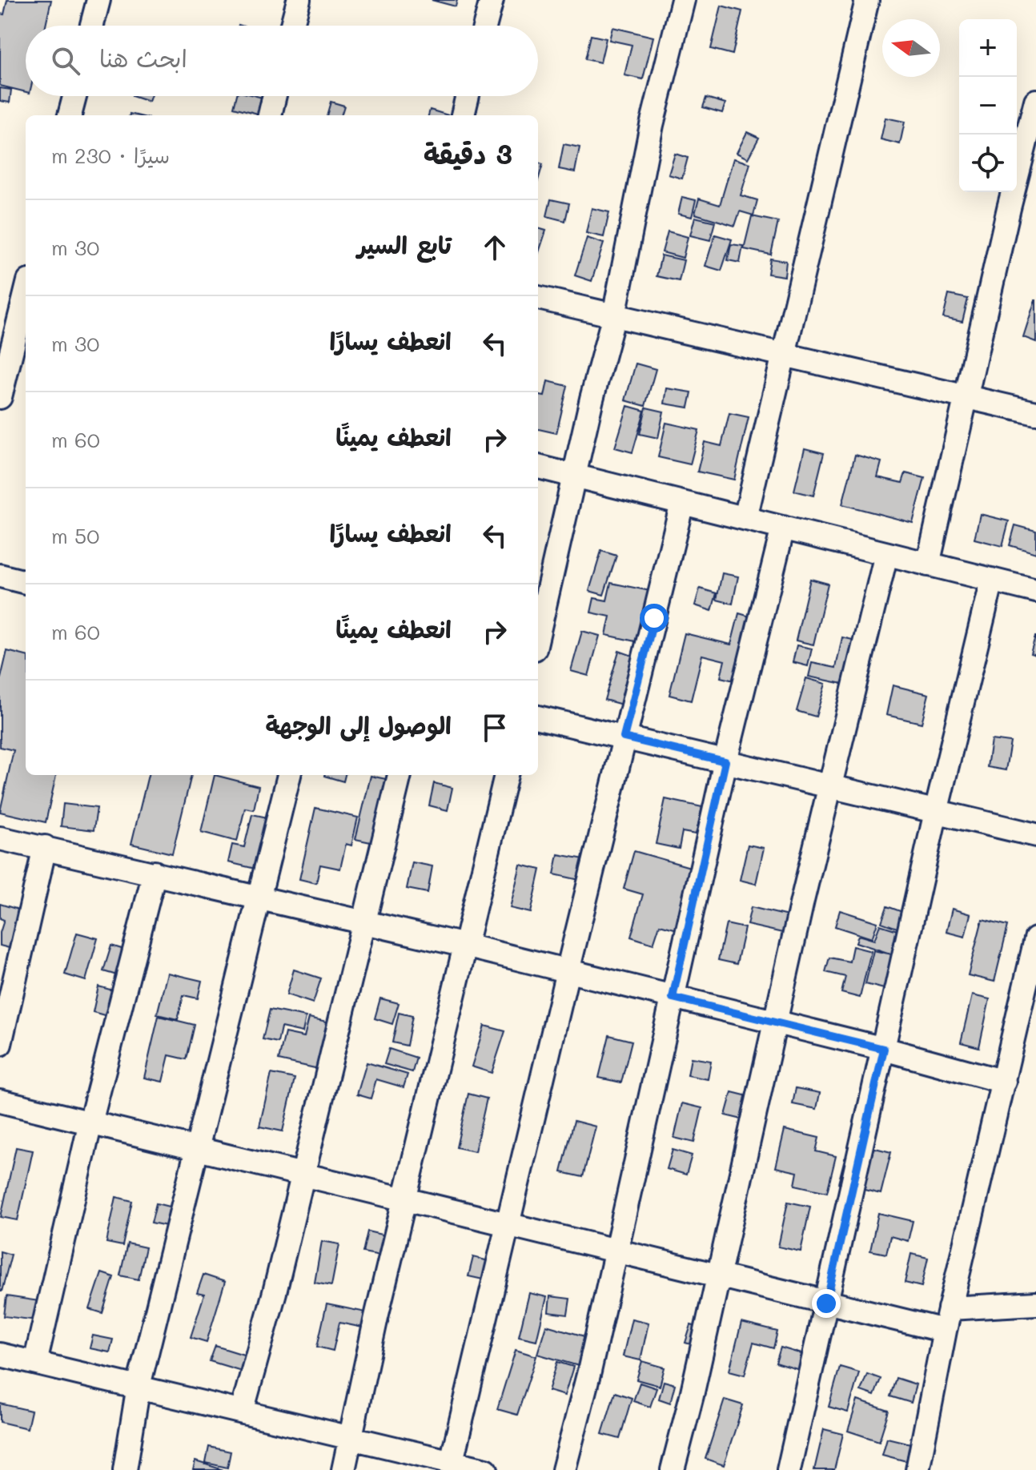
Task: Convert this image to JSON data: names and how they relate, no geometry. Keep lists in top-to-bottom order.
{
  "north": "left",
  "page": {
    "map_buttons": ["+", "−"],
    "search": "ابحث هنا",
    "heading": ["3 دقيقة", "سيرًا · 230 m"],
    "list": [
      ["تابع السير", "30 m"],
      ["انعطف يسارًا", "30 m"],
      ["انعطف يمينًا", "60 m"],
      ["انعطف يسارًا", "50 m"],
      ["انعطف يمينًا", "60 m"],
      "الوصول إلى الوجهة"
    ]
  }
}
